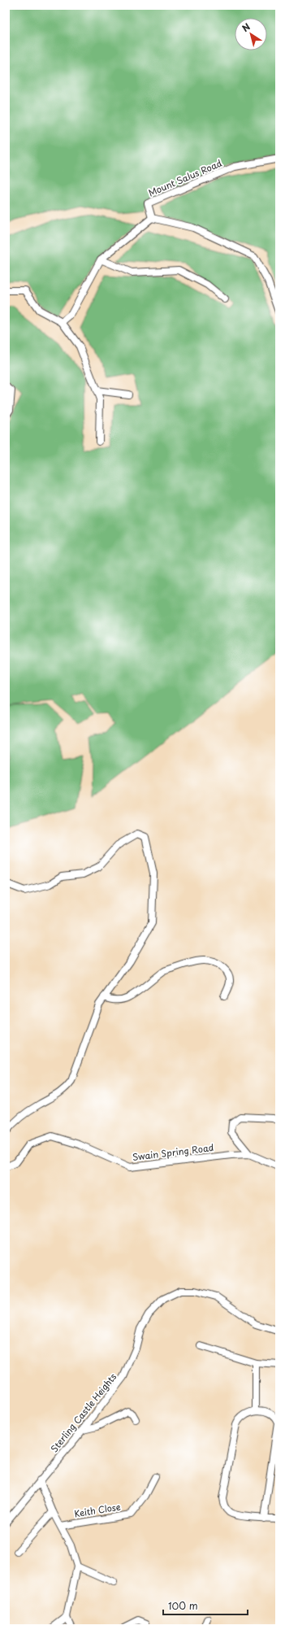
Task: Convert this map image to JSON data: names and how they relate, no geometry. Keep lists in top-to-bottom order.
{
  "streets": {
    "street": [
      "Mount Salus Road",
      "Swain Spring Road",
      "Sterling Castle Heights",
      "Keith Close"
    ]
  },
  "scale_bar": "100 m",
  "north": "top left"
}
